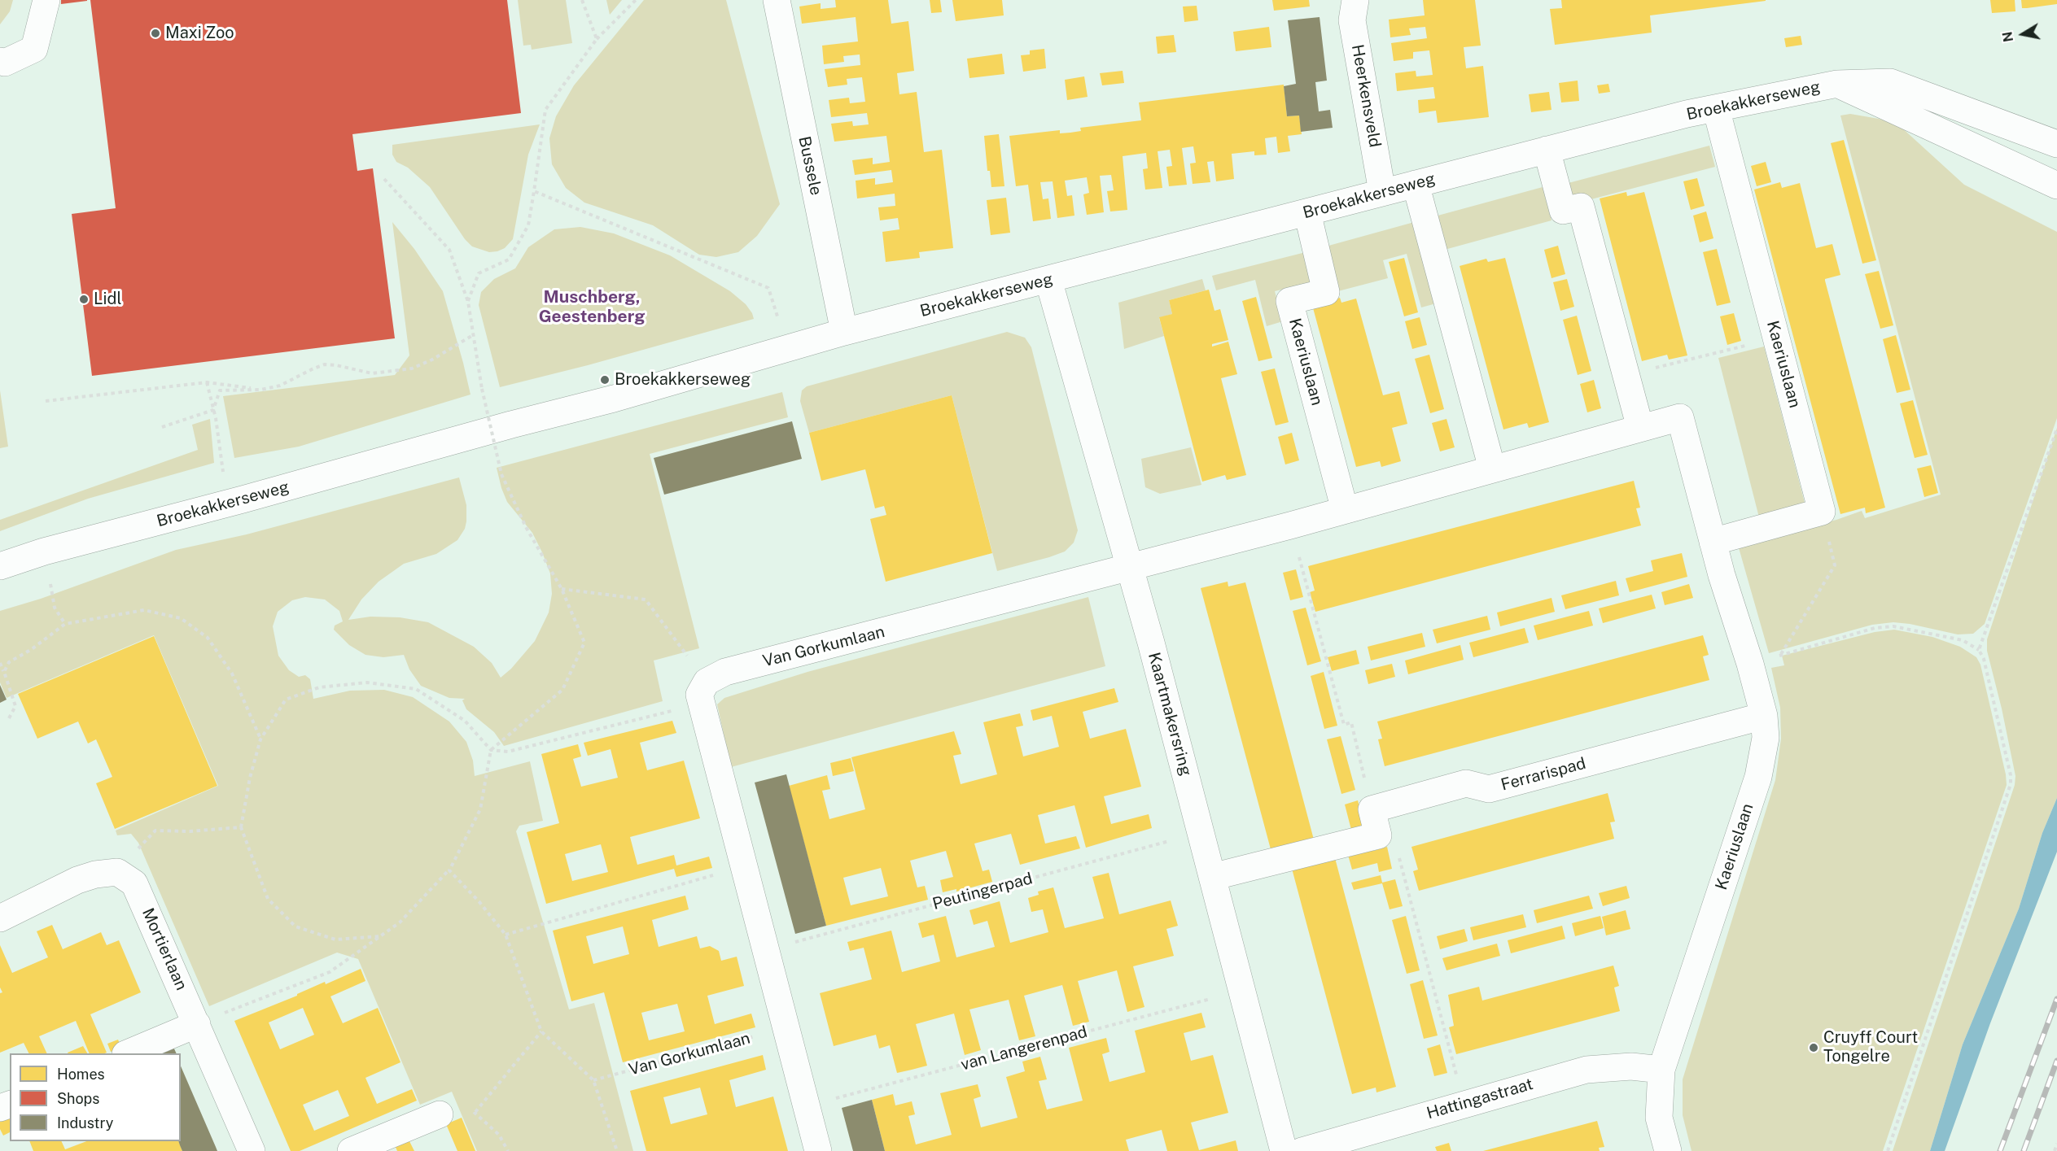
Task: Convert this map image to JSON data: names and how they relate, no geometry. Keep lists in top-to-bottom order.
{
  "streets": {
    "street": [
      "Heerkensveld",
      "Broekakkerseweg",
      "Bussele",
      "Kaeriuslaan",
      "Van Gorkumlaan",
      "Kaartmakersring",
      "Ferrarispad",
      "Mortierlaan",
      "Hattingastraat"
    ],
    "path": ["Peutingerpad", "van Langerenpad"]
  },
  "crossings": [
    ["Heerkensveld", "Broekakkerseweg"],
    ["Broekakkerseweg", "Bussele"],
    ["Broekakkerseweg", "Kaeriuslaan"],
    ["Broekakkerseweg", "Kaartmakersring"],
    ["Kaeriuslaan", "Van Gorkumlaan"],
    ["Kaeriuslaan", "Kaartmakersring"],
    ["Kaeriuslaan", "Ferrarispad"],
    ["Kaeriuslaan", "Hattingastraat"],
    ["Van Gorkumlaan", "Kaartmakersring"],
    ["Kaartmakersring", "Peutingerpad"],
    ["Kaartmakersring", "van Langerenpad"]
  ],
  "districts": ["Muschberg, Geestenberg"],
  "places": [
    "Maxi Zoo",
    "Lidl",
    "Broekakkerseweg",
    "Cruyff Court Tongelre"
  ],
  "legend": ["Homes", "Shops", "Industry"],
  "north": "left"
}
